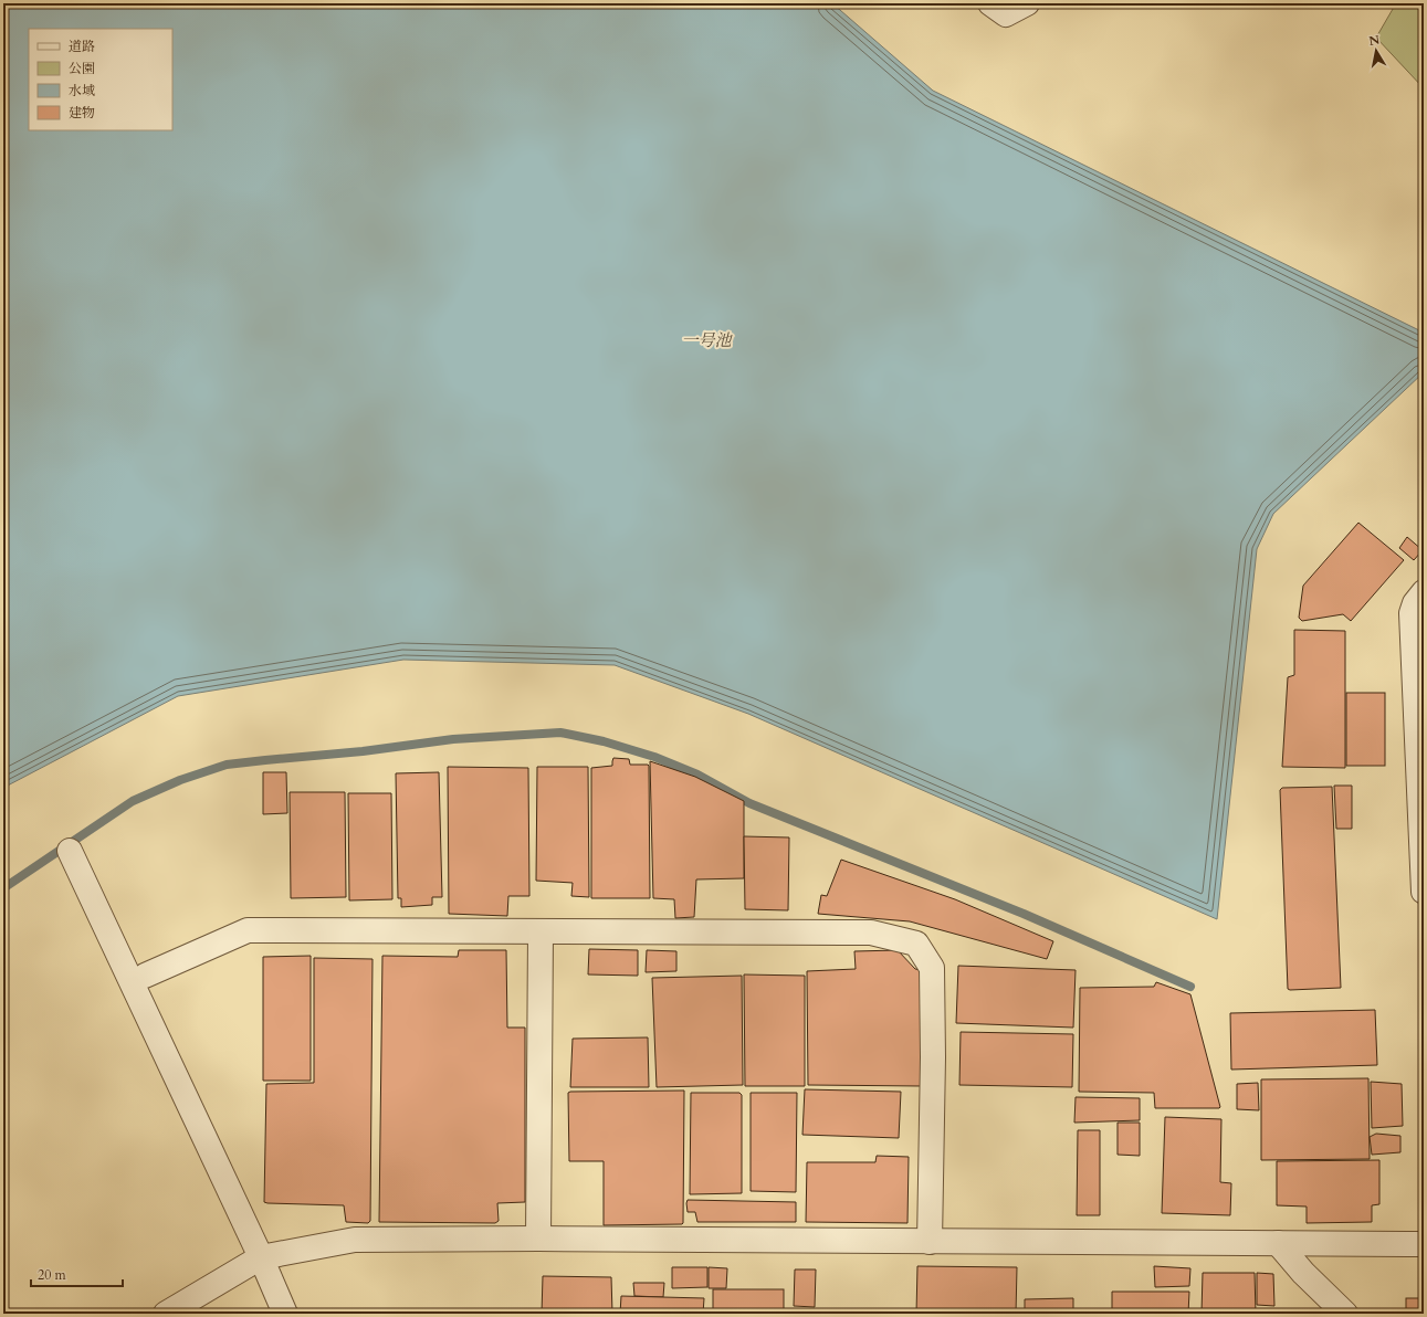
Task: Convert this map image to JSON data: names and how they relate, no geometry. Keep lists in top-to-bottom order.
{
  "water": ["一号池"],
  "legend": [
    "道路",
    "公園",
    "水域",
    "建物"
  ],
  "scale_bar": "20 m",
  "north": "top"
}
